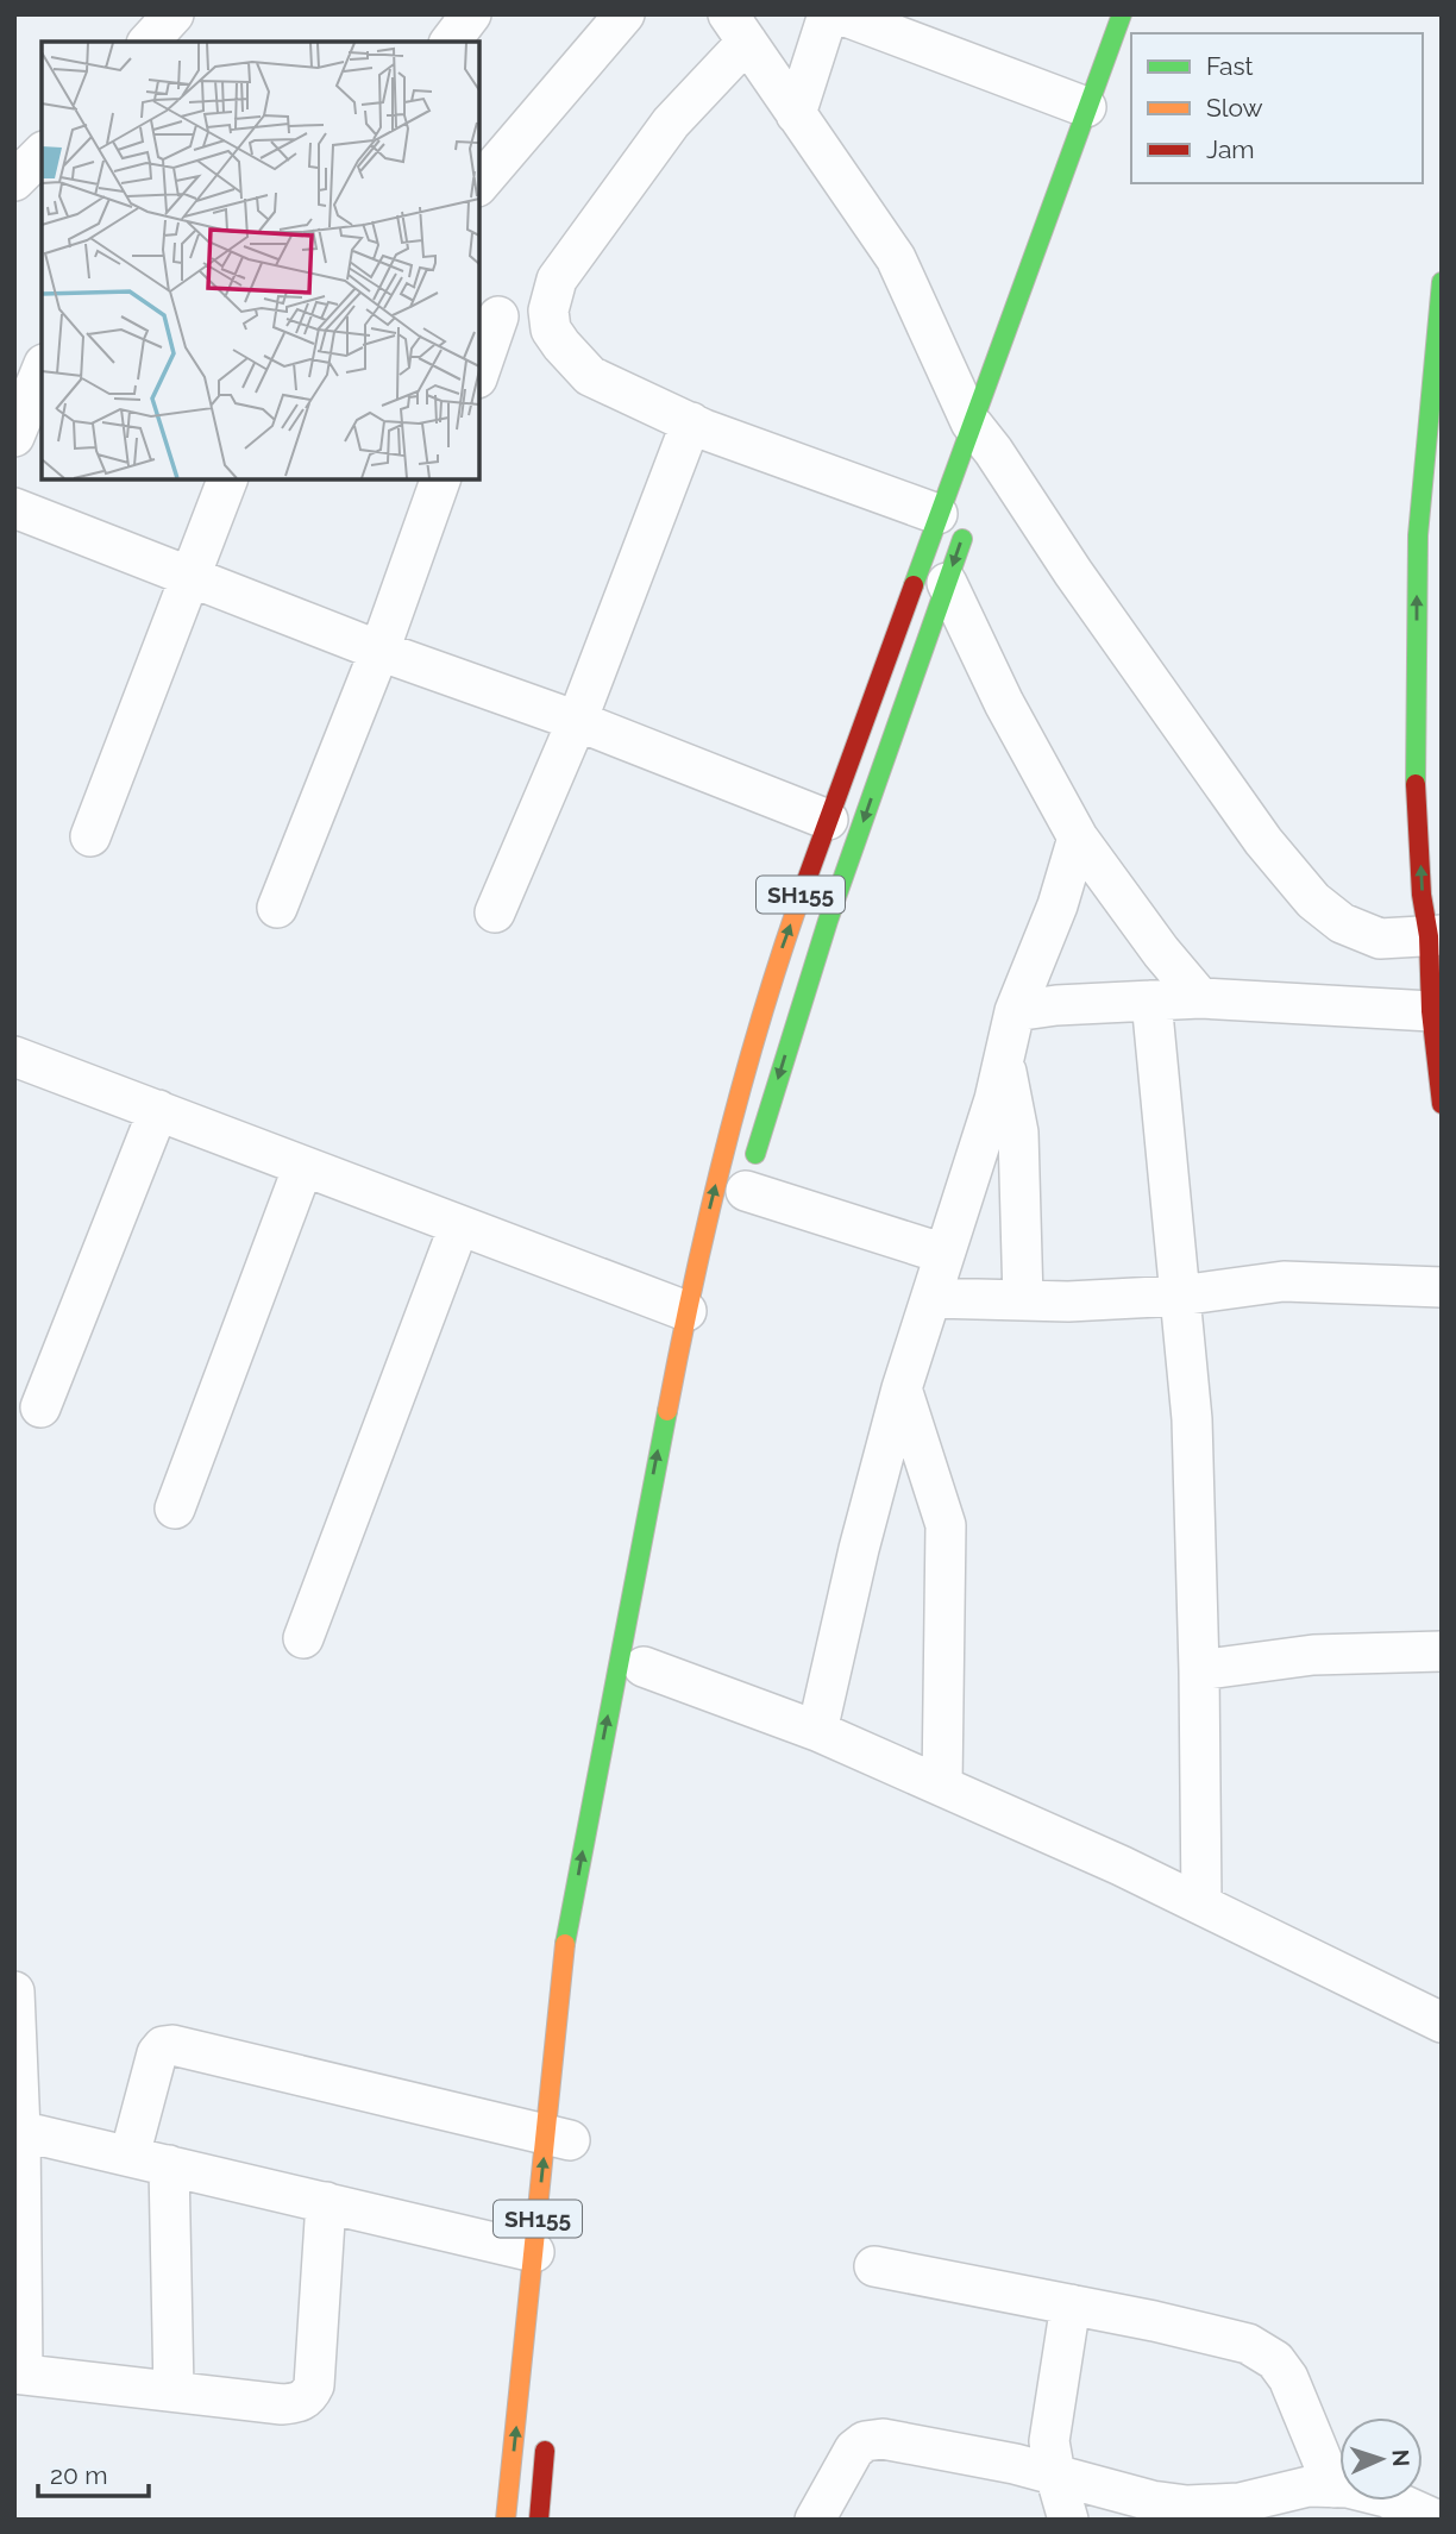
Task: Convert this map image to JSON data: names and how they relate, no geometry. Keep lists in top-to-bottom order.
{
  "streets": {
    "main road": ["SH155"]
  },
  "legend": ["Fast", "Slow", "Jam"],
  "scale_bar": "20 m",
  "north": "right"
}
